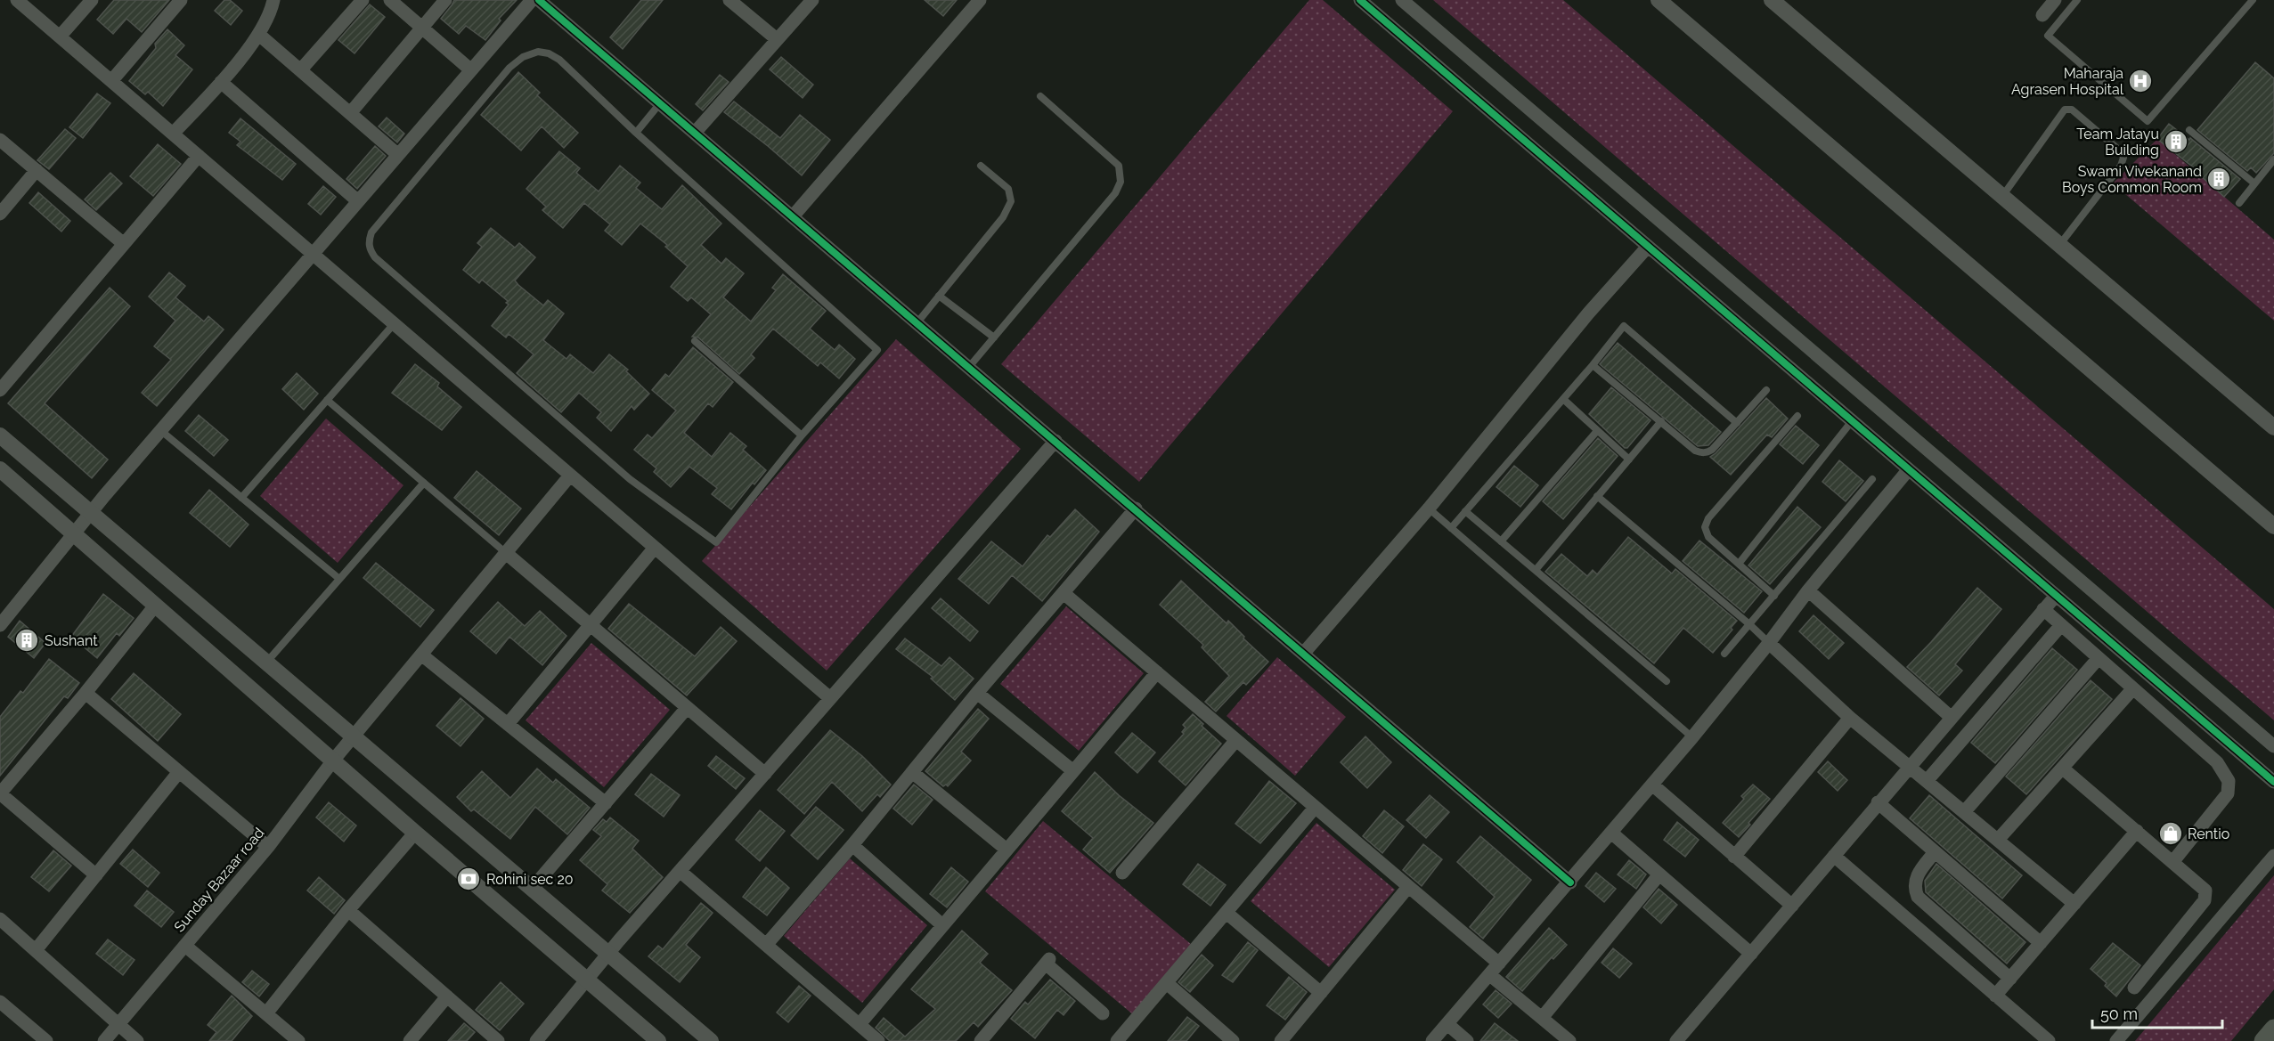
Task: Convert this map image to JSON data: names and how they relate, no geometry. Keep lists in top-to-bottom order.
{
  "streets": {
    "street": ["Sunday Bazaar road"]
  },
  "places": {
    "hospital": ["Maharaja Agrasen Hospital"],
    "building": ["Team Jatayu Building", "Swami Vivekanand Boys Common Room", "Sushant"],
    "shop": ["Rentio"],
    "bank": ["Rohini sec 20"]
  },
  "scale_bar": "50 m"
}
